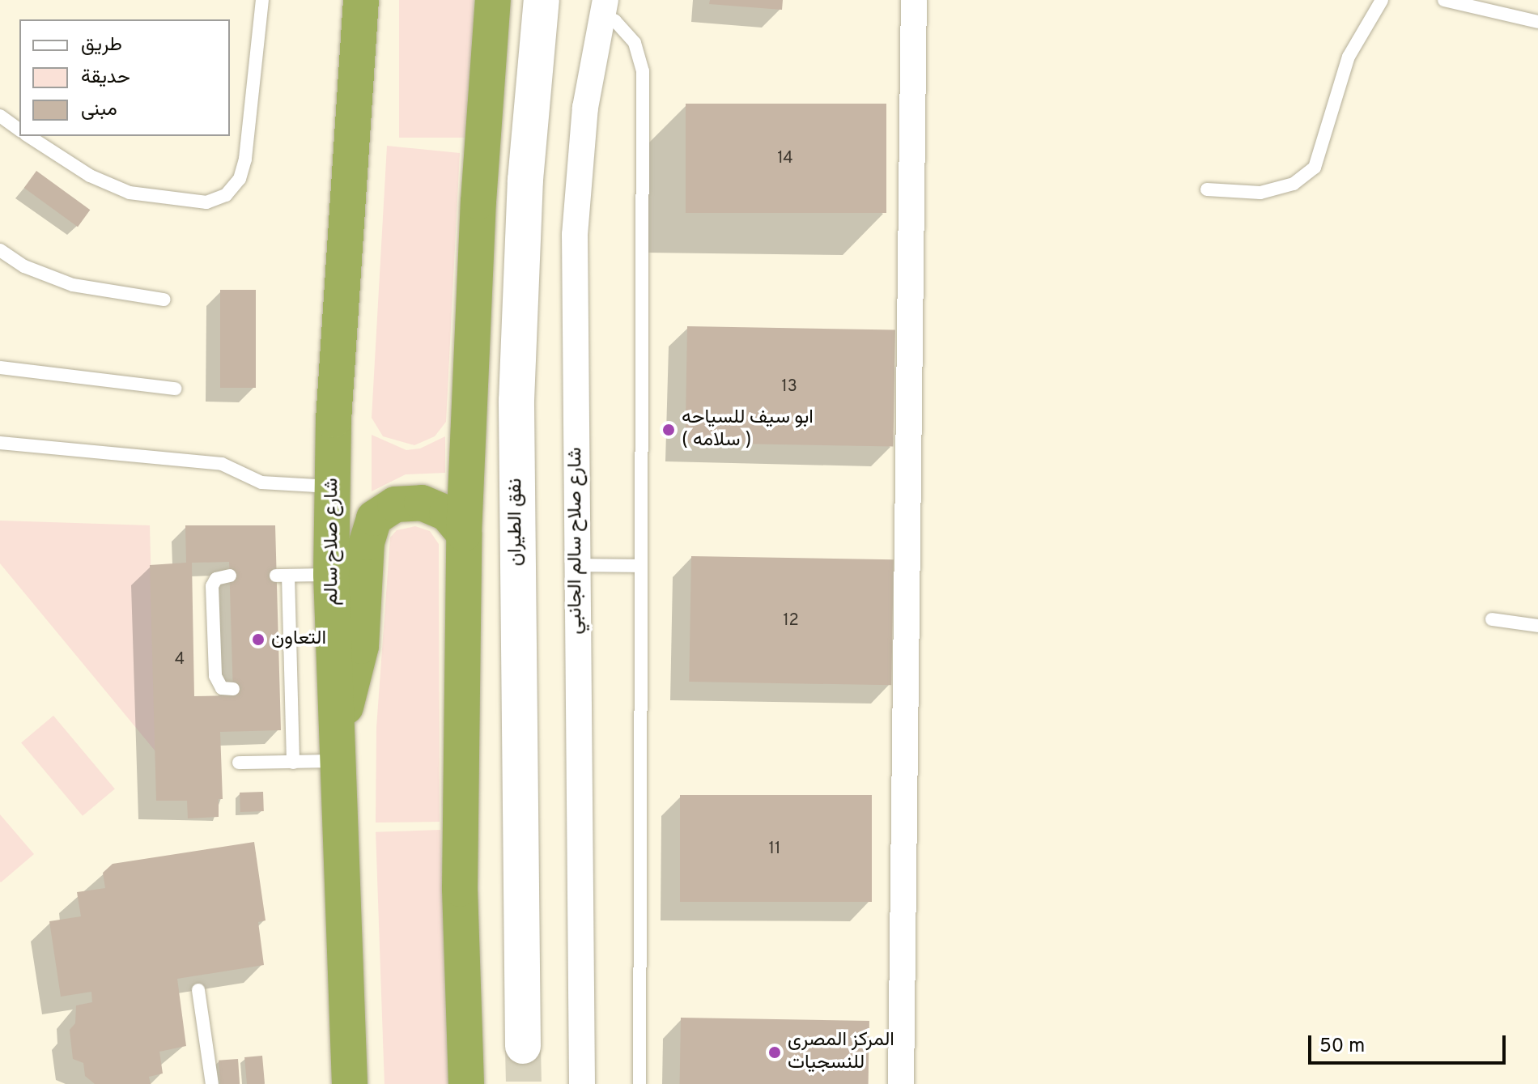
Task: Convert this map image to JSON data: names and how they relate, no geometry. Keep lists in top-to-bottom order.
{
  "streets": {
    "highway": ["شارع صلاح سالم"],
    "main road": ["نفق الطيران"],
    "street": ["شارع صلاح سالم الجانبي"]
  },
  "places": ["ابو سيف للسياحه ( سلامه )", "التعاون", "المركز المصرى للنسجيات"],
  "house_numbers": [
    "14",
    "13",
    "12",
    "4",
    "11"
  ],
  "legend": ["طريق", "حديقة", "مبنى"],
  "scale_bar": "50 m"
}
